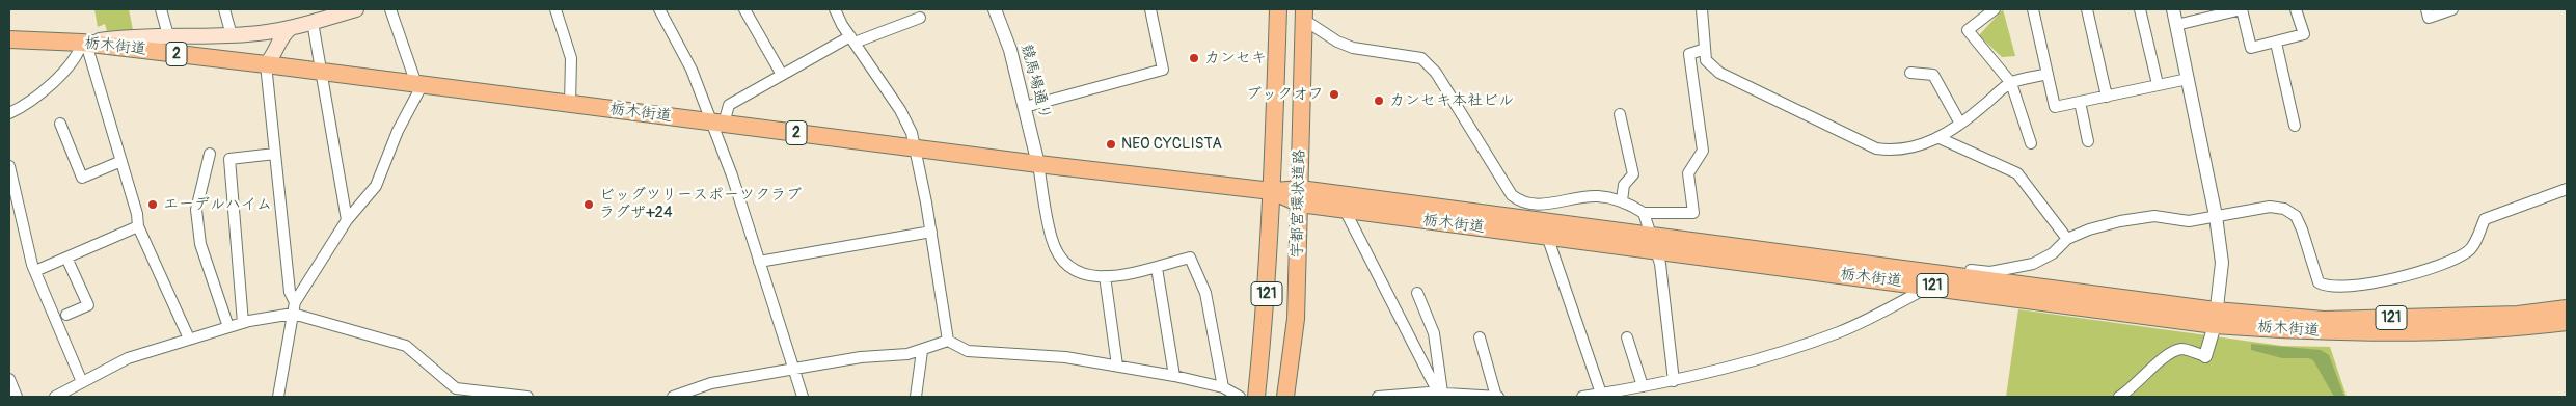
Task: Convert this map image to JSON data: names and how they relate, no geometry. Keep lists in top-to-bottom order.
{
  "streets": {
    "main road": [
      "栃木街道",
      "2",
      "宇都宮環状道路",
      "121"
    ],
    "street": ["競馬場通り"]
  },
  "crossings": [
    ["栃木街道", "競馬場通り"],
    ["栃木街道", "宇都宮環状道路"]
  ],
  "places": [
    "カンセキ",
    "ブックオフ",
    "カンセキ本社ビル",
    "NEO CYCLISTA",
    "エーデルハイム",
    "ビッグツリースポーツクラブ ラグザ+24"
  ]
}
